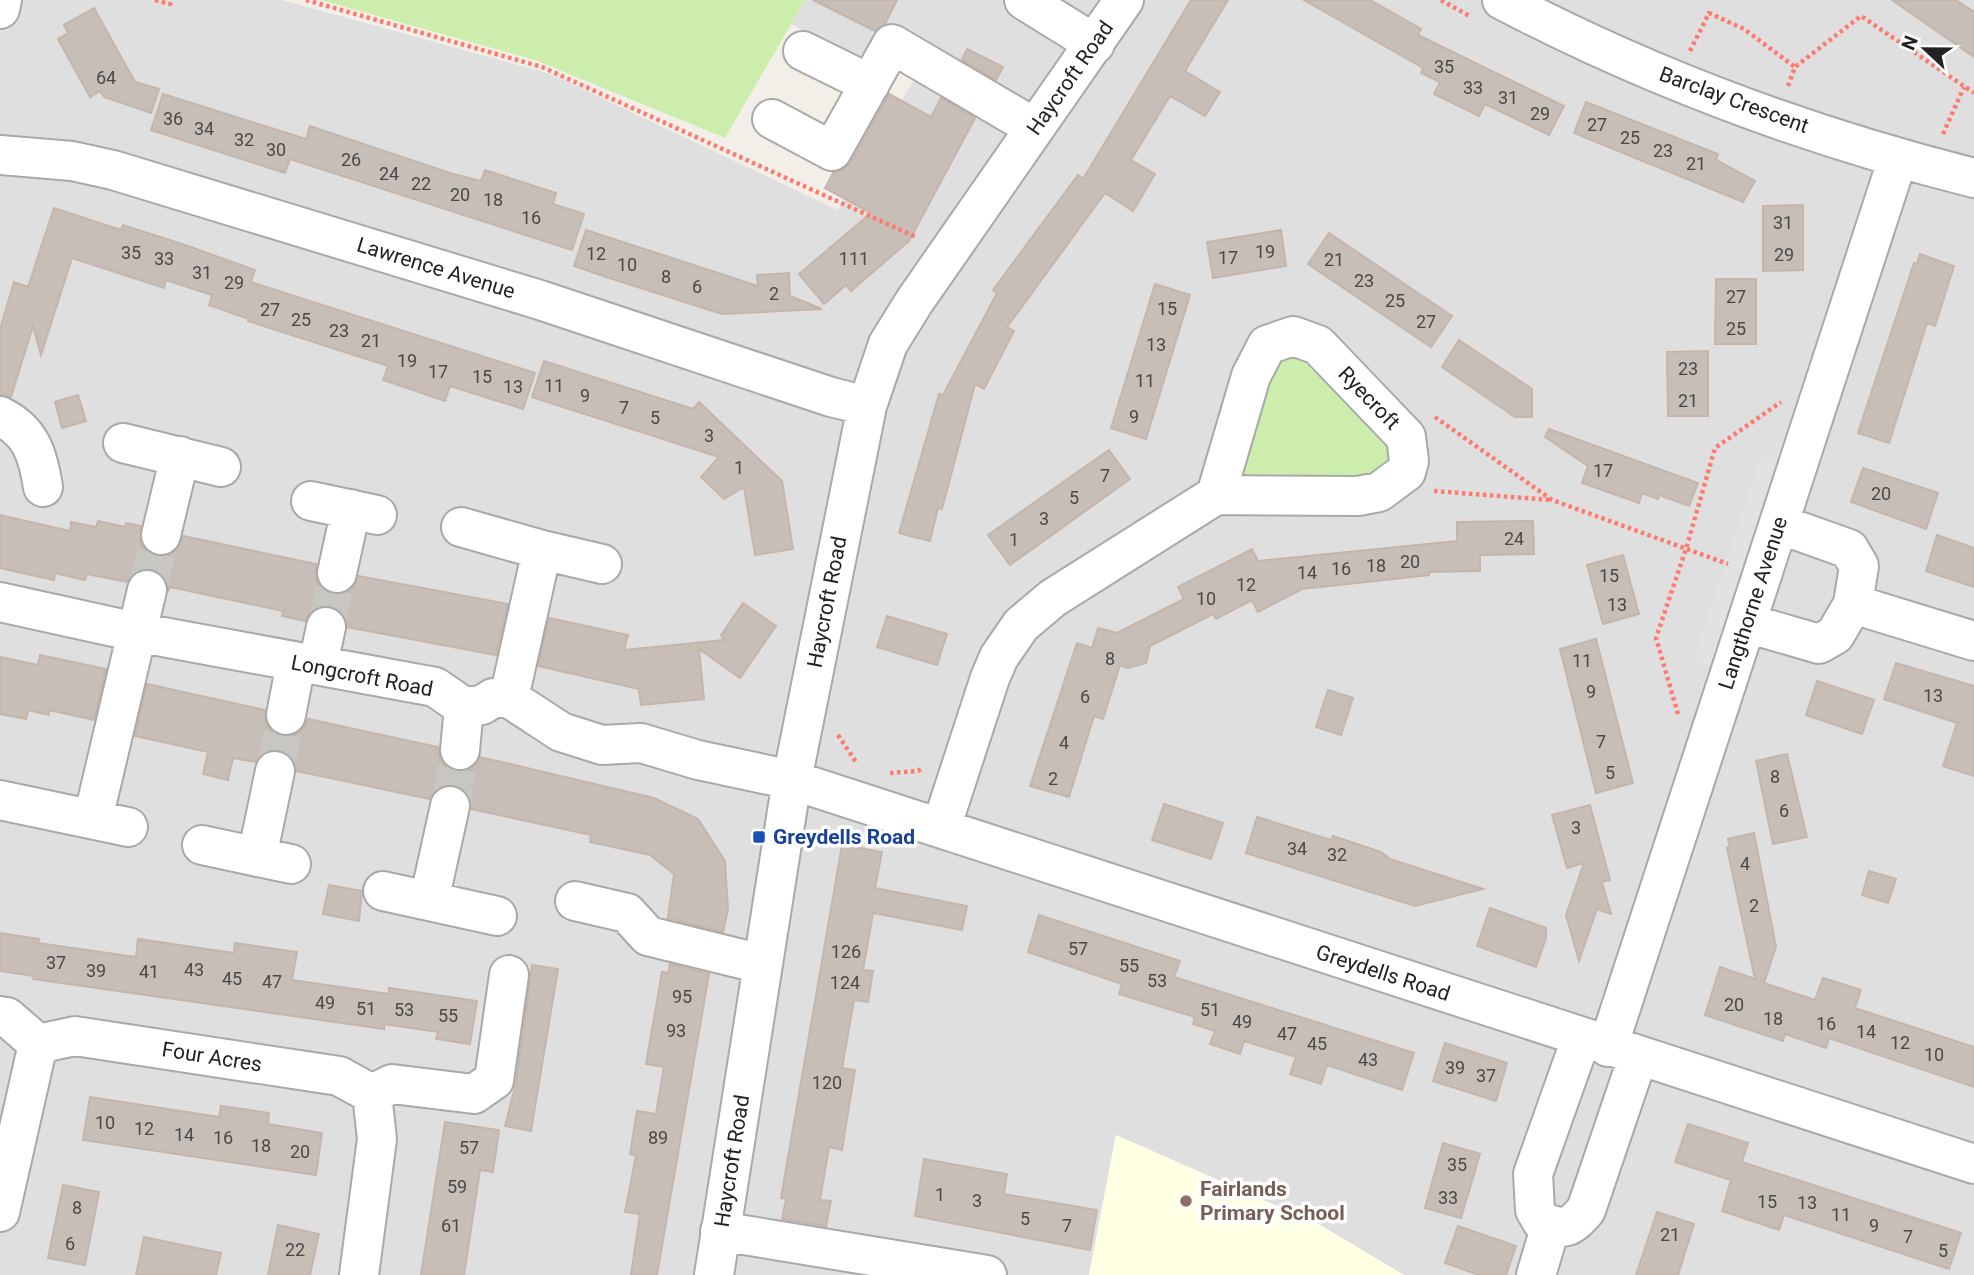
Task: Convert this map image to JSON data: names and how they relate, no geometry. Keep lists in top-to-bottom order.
{
  "streets": {
    "street": [
      "Haycroft Road",
      "Barclay Crescent",
      "Lawrence Avenue",
      "Ryecroft",
      "Langthorne Avenue",
      "Longcroft Road",
      "Greydells Road",
      "Four Acres"
    ]
  },
  "crossings": [
    ["Haycroft Road", "Lawrence Avenue"],
    ["Haycroft Road", "Greydells Road"],
    ["Barclay Crescent", "Langthorne Avenue"],
    ["Langthorne Avenue", "Greydells Road"]
  ],
  "places": {
    "transit": ["Greydells Road"],
    "other": ["Fairlands Primary School"]
  },
  "house_numbers": [
    "35",
    "64",
    "33",
    "31",
    "29",
    "36",
    "27",
    "34",
    "25",
    "32",
    "30",
    "23",
    "26",
    "21",
    "24",
    "22",
    "20",
    "18",
    "16",
    "31",
    "19",
    "35",
    "12",
    "29",
    "17",
    "33",
    "111",
    "21",
    "10",
    "31",
    "8",
    "23",
    "29",
    "6",
    "2",
    "27",
    "25",
    "15",
    "27",
    "25",
    "27",
    "25",
    "23",
    "21",
    "13",
    "19",
    "23",
    "17",
    "15",
    "11",
    "11",
    "13",
    "9",
    "21",
    "7",
    "9",
    "5",
    "3",
    "1",
    "17",
    "7",
    "20",
    "5",
    "3",
    "24",
    "1",
    "20",
    "18",
    "16",
    "14",
    "15",
    "12",
    "10",
    "13",
    "8",
    "11",
    "9",
    "13",
    "6",
    "7",
    "4",
    "5",
    "8",
    "2",
    "6",
    "3",
    "34",
    "32",
    "4",
    "2",
    "57",
    "126",
    "37",
    "55",
    "43",
    "39",
    "41",
    "45",
    "53",
    "47",
    "124",
    "95",
    "49",
    "20",
    "51",
    "53",
    "51",
    "55",
    "18",
    "49",
    "16",
    "93",
    "14",
    "47",
    "12",
    "45",
    "10",
    "43",
    "39",
    "37",
    "120",
    "10",
    "12",
    "14",
    "16",
    "89",
    "18",
    "57",
    "20",
    "35",
    "59",
    "1",
    "33",
    "3",
    "15",
    "13",
    "8",
    "11",
    "5",
    "61",
    "7",
    "9",
    "21",
    "7",
    "6",
    "22",
    "5"
  ],
  "north": "left"
}
